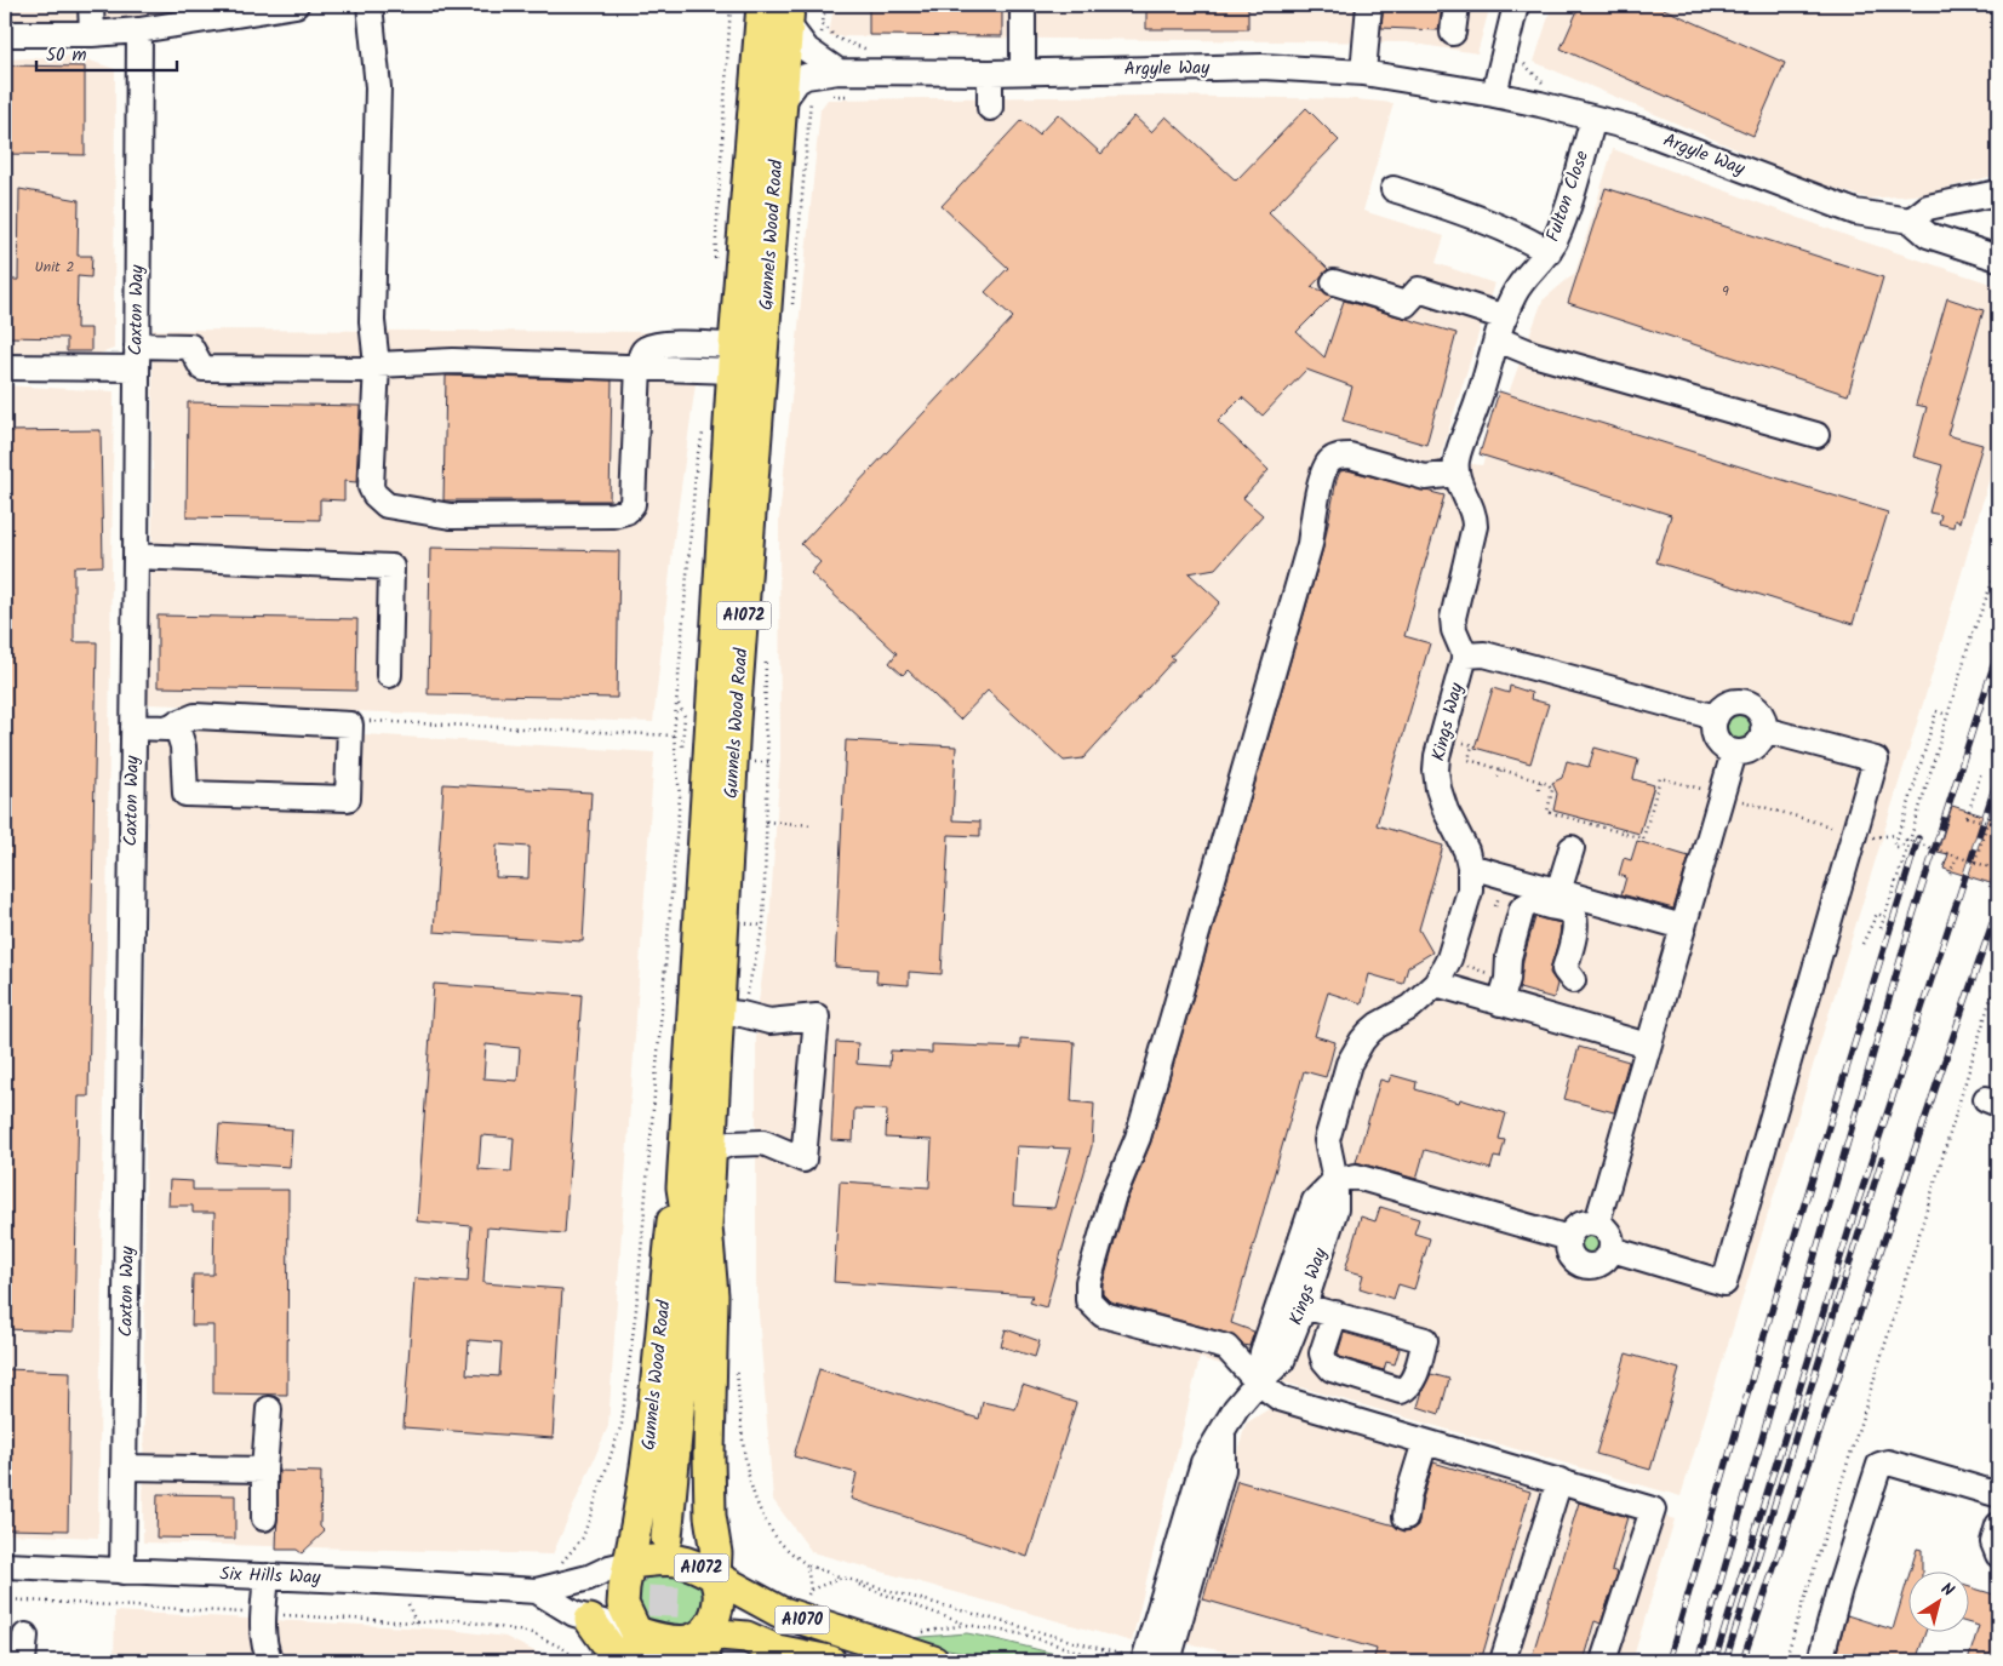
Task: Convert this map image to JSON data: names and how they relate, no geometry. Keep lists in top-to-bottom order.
{
  "streets": {
    "main road": ["Gunnels Wood Road", "A1072", "A1070"],
    "street": [
      "Argyle Way",
      "Fulton Close",
      "Caxton Way",
      "Kings Way",
      "Six Hills Way"
    ]
  },
  "crossings": [
    ["Argyle Way", "Fulton Close"],
    ["Argyle Way", "Gunnels Wood Road"],
    ["Gunnels Wood Road", "A1072"],
    ["Gunnels Wood Road", "Six Hills Way"],
    ["Gunnels Wood Road", "A1070"],
    ["Caxton Way", "Six Hills Way"],
    ["A1072", "Six Hills Way"],
    ["A1072", "A1070"]
  ],
  "house_numbers": ["Unit 2", "9"],
  "scale_bar": "50 m",
  "north": "top right"
}
